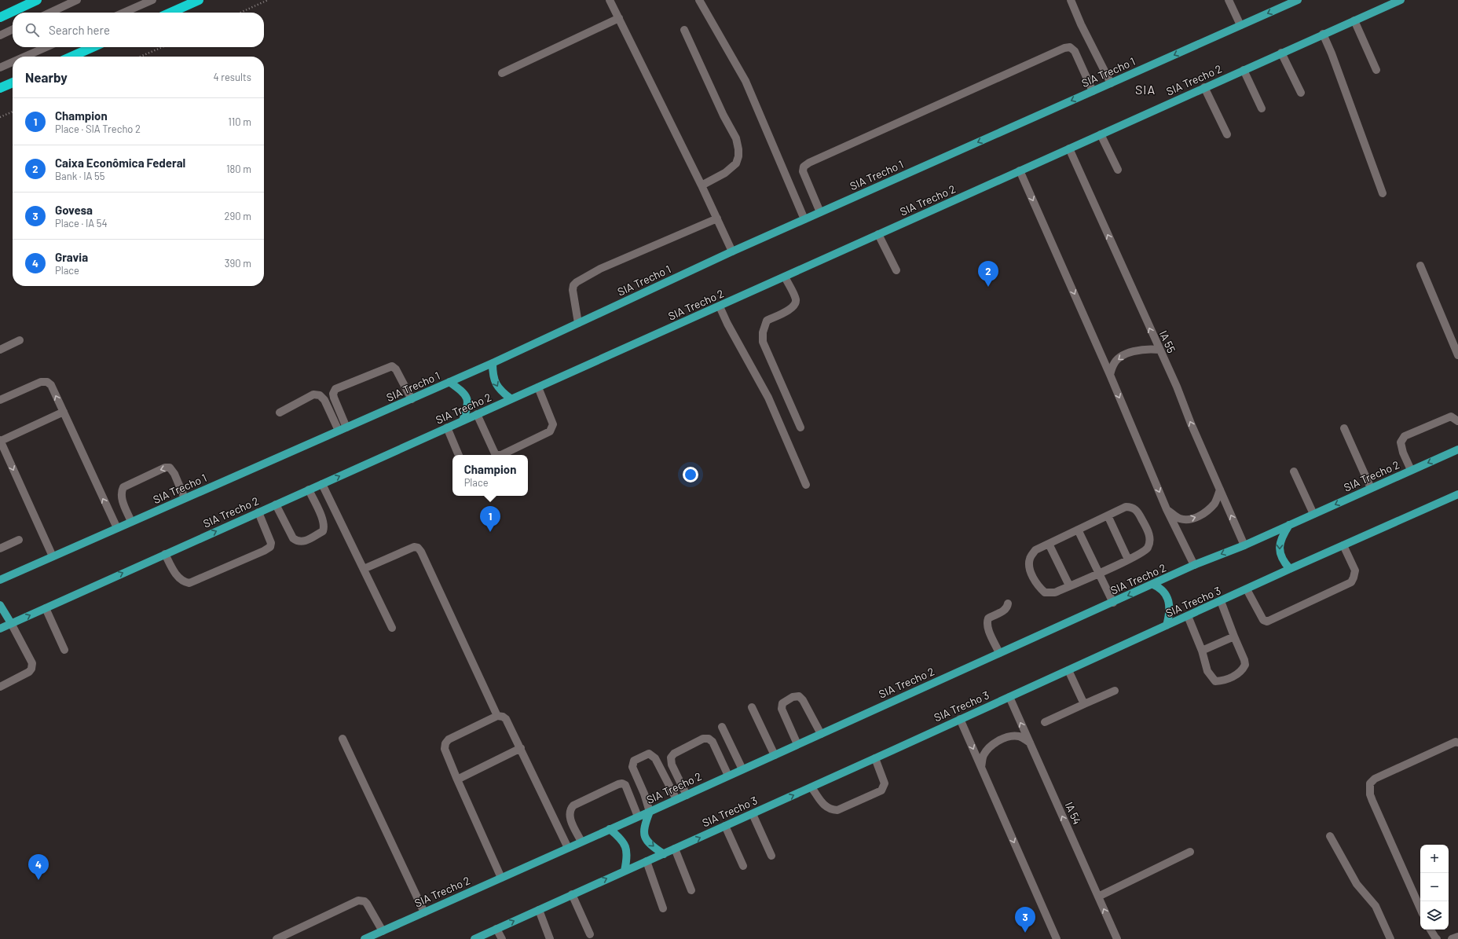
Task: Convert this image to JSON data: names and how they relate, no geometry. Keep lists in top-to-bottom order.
{
  "streets": {
    "main road": ["SIA Trecho 1", "SIA Trecho 2", "SIA Trecho 3"],
    "street": ["IA 55", "IA 54"]
  },
  "crossings": [
    ["SIA Trecho 2", "IA 55"],
    ["SIA Trecho 3", "IA 54"]
  ],
  "one_way": ["SIA Trecho 1"],
  "districts": ["SIA"],
  "page": {
    "search": "Search here",
    "heading": ["Nearby", "4 results"],
    "list": [
      {
        "mark": "1",
        "name": "Champion",
        "note": "Place · SIA Trecho 2",
        "value": "110 m"
      },
      {
        "mark": "2",
        "name": "Caixa Econômica Federal",
        "note": "Bank · IA 55",
        "value": "180 m"
      },
      {
        "mark": "3",
        "name": "Govesa",
        "note": "Place · IA 54",
        "value": "290 m"
      },
      {
        "mark": "4",
        "name": "Gravia",
        "note": "Place",
        "value": "390 m"
      }
    ],
    "pins": [
      "2",
      "1",
      "4",
      "3"
    ],
    "popup": ["Champion", "Place"],
    "map_buttons": ["+", "−"]
  }
}
